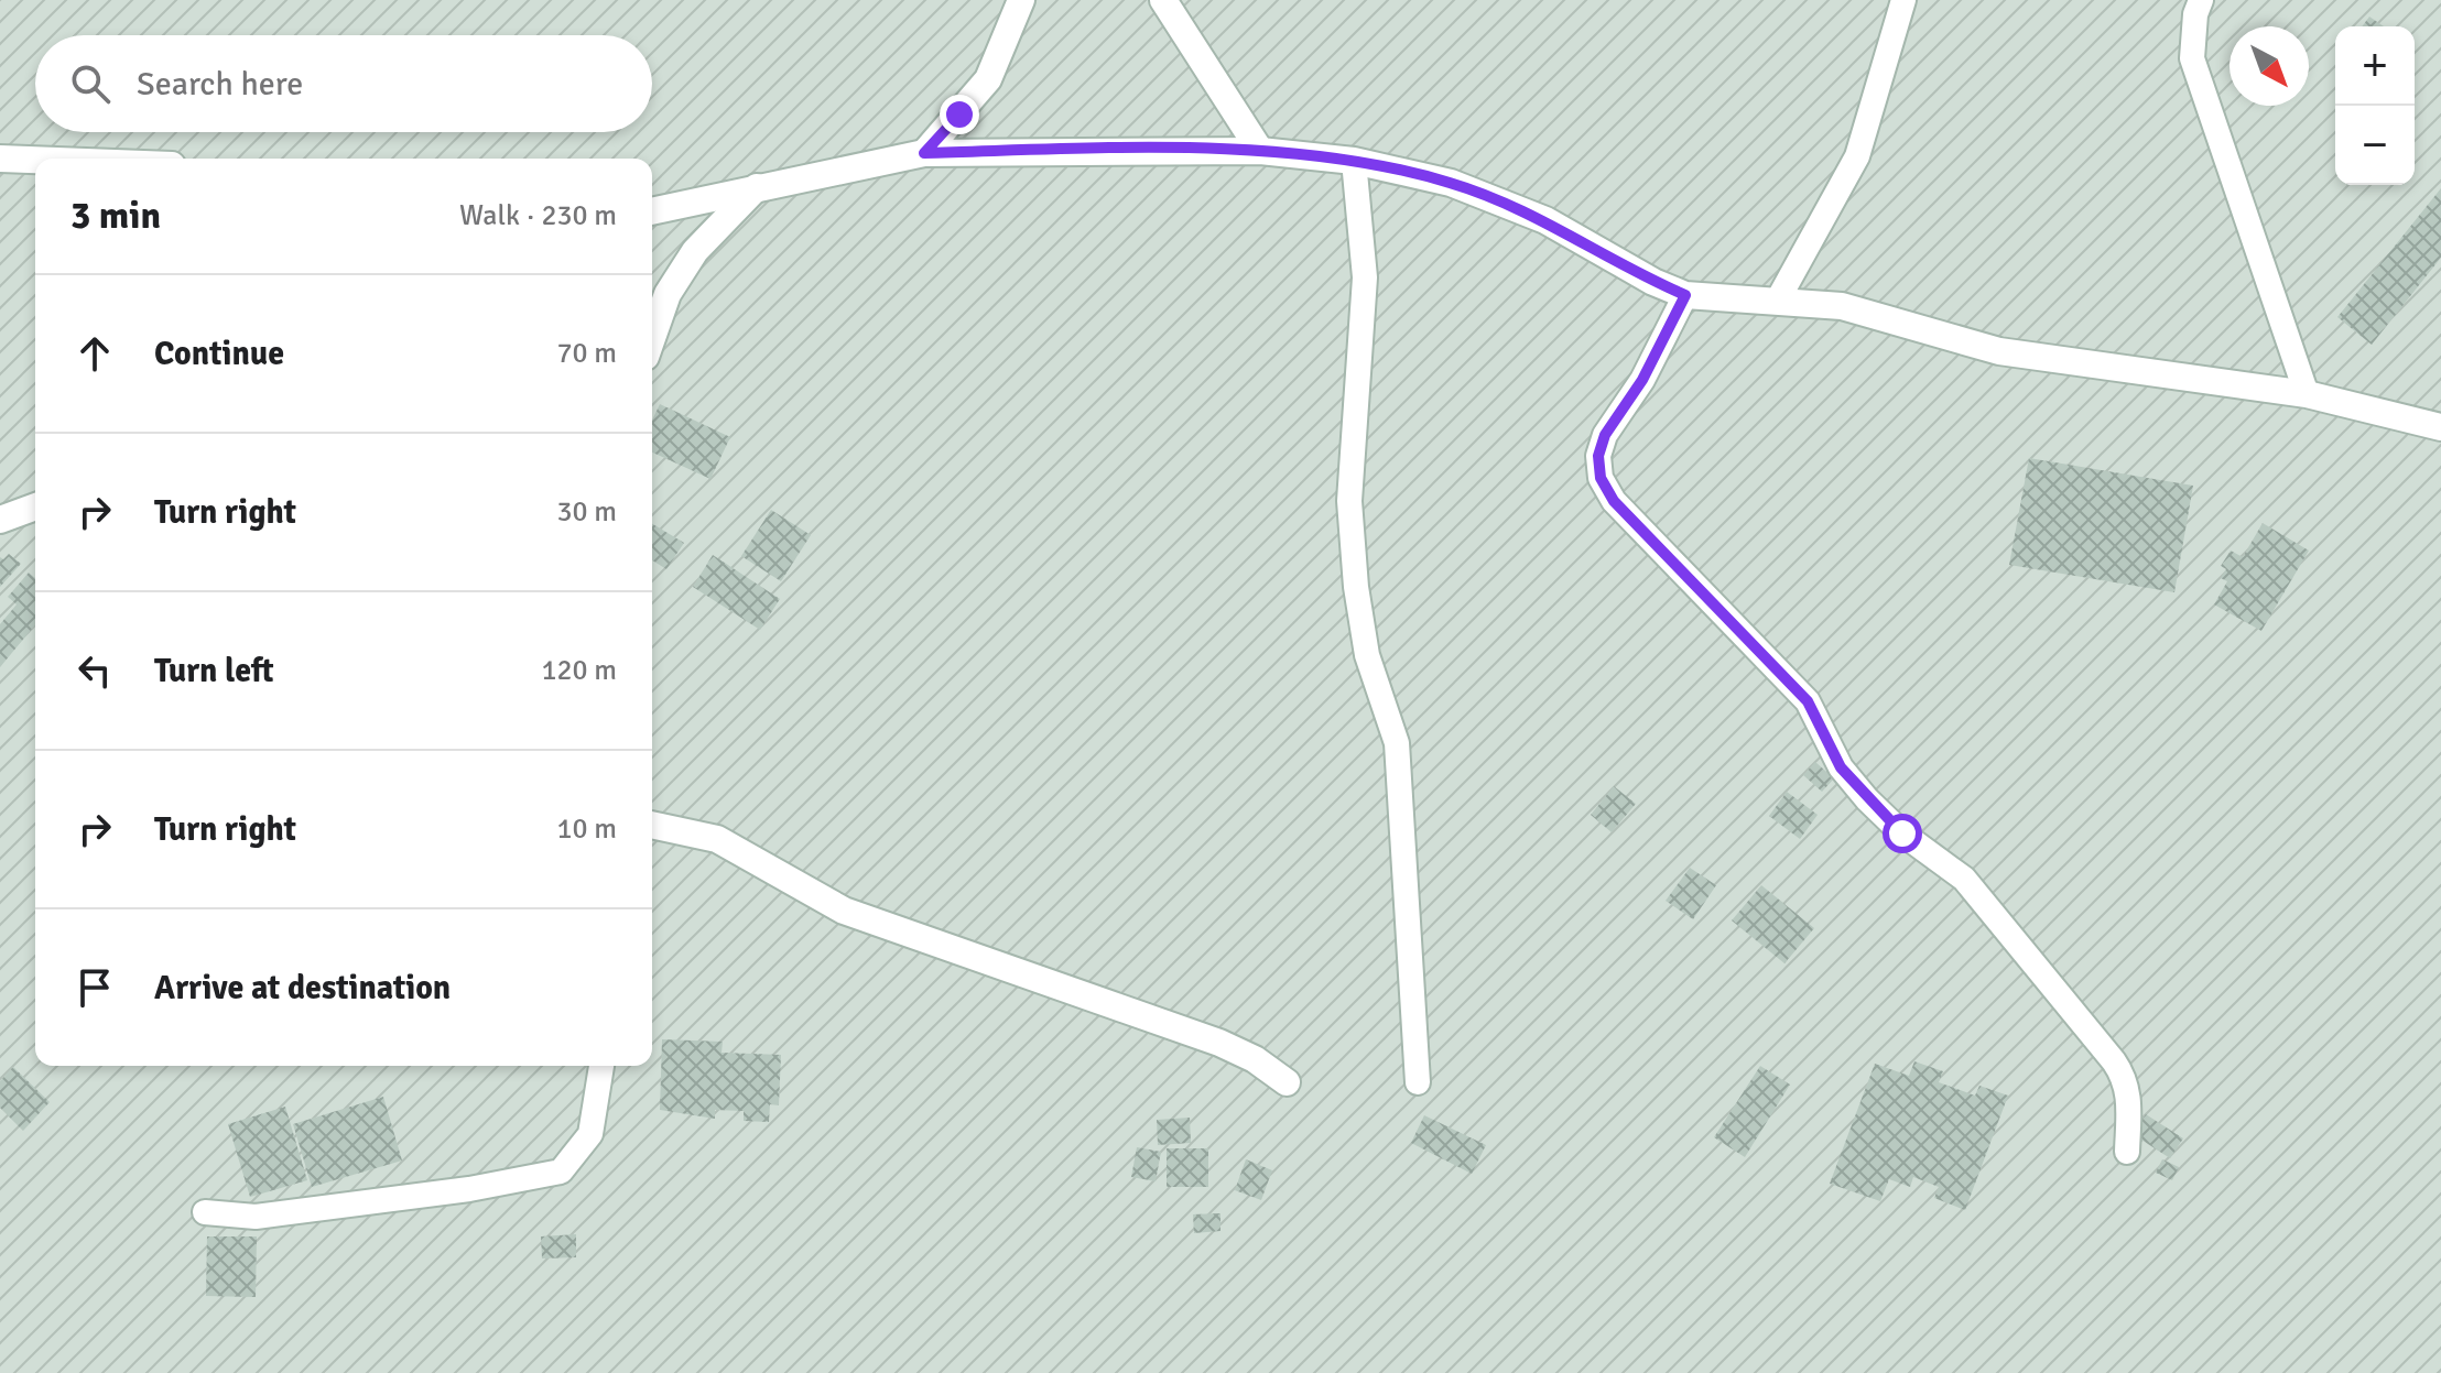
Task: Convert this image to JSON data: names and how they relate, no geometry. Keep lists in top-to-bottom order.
{
  "north": "bottom right",
  "page": {
    "map_buttons": ["+", "−"],
    "search": "Search here",
    "heading": ["3 min", "Walk · 230 m"],
    "list": [
      ["Continue", "70 m"],
      ["Turn right", "30 m"],
      ["Turn left", "120 m"],
      ["Turn right", "10 m"],
      "Arrive at destination"
    ]
  }
}
